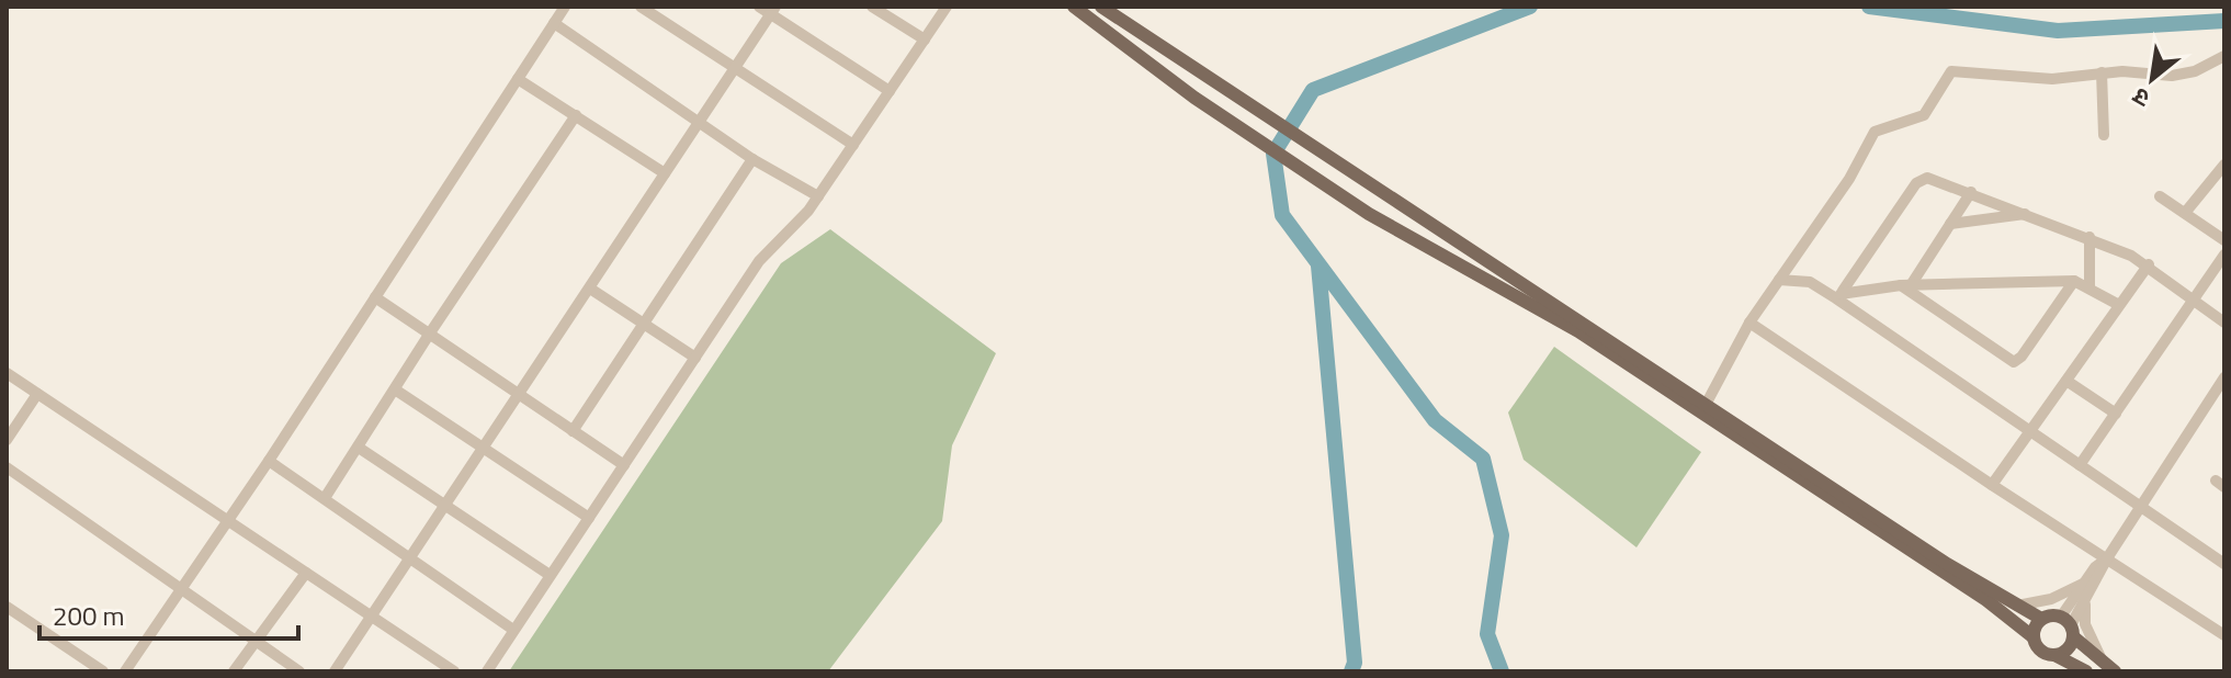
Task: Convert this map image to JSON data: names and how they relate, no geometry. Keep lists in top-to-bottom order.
{
  "scale_bar": "200 m",
  "north": "bottom left"
}
